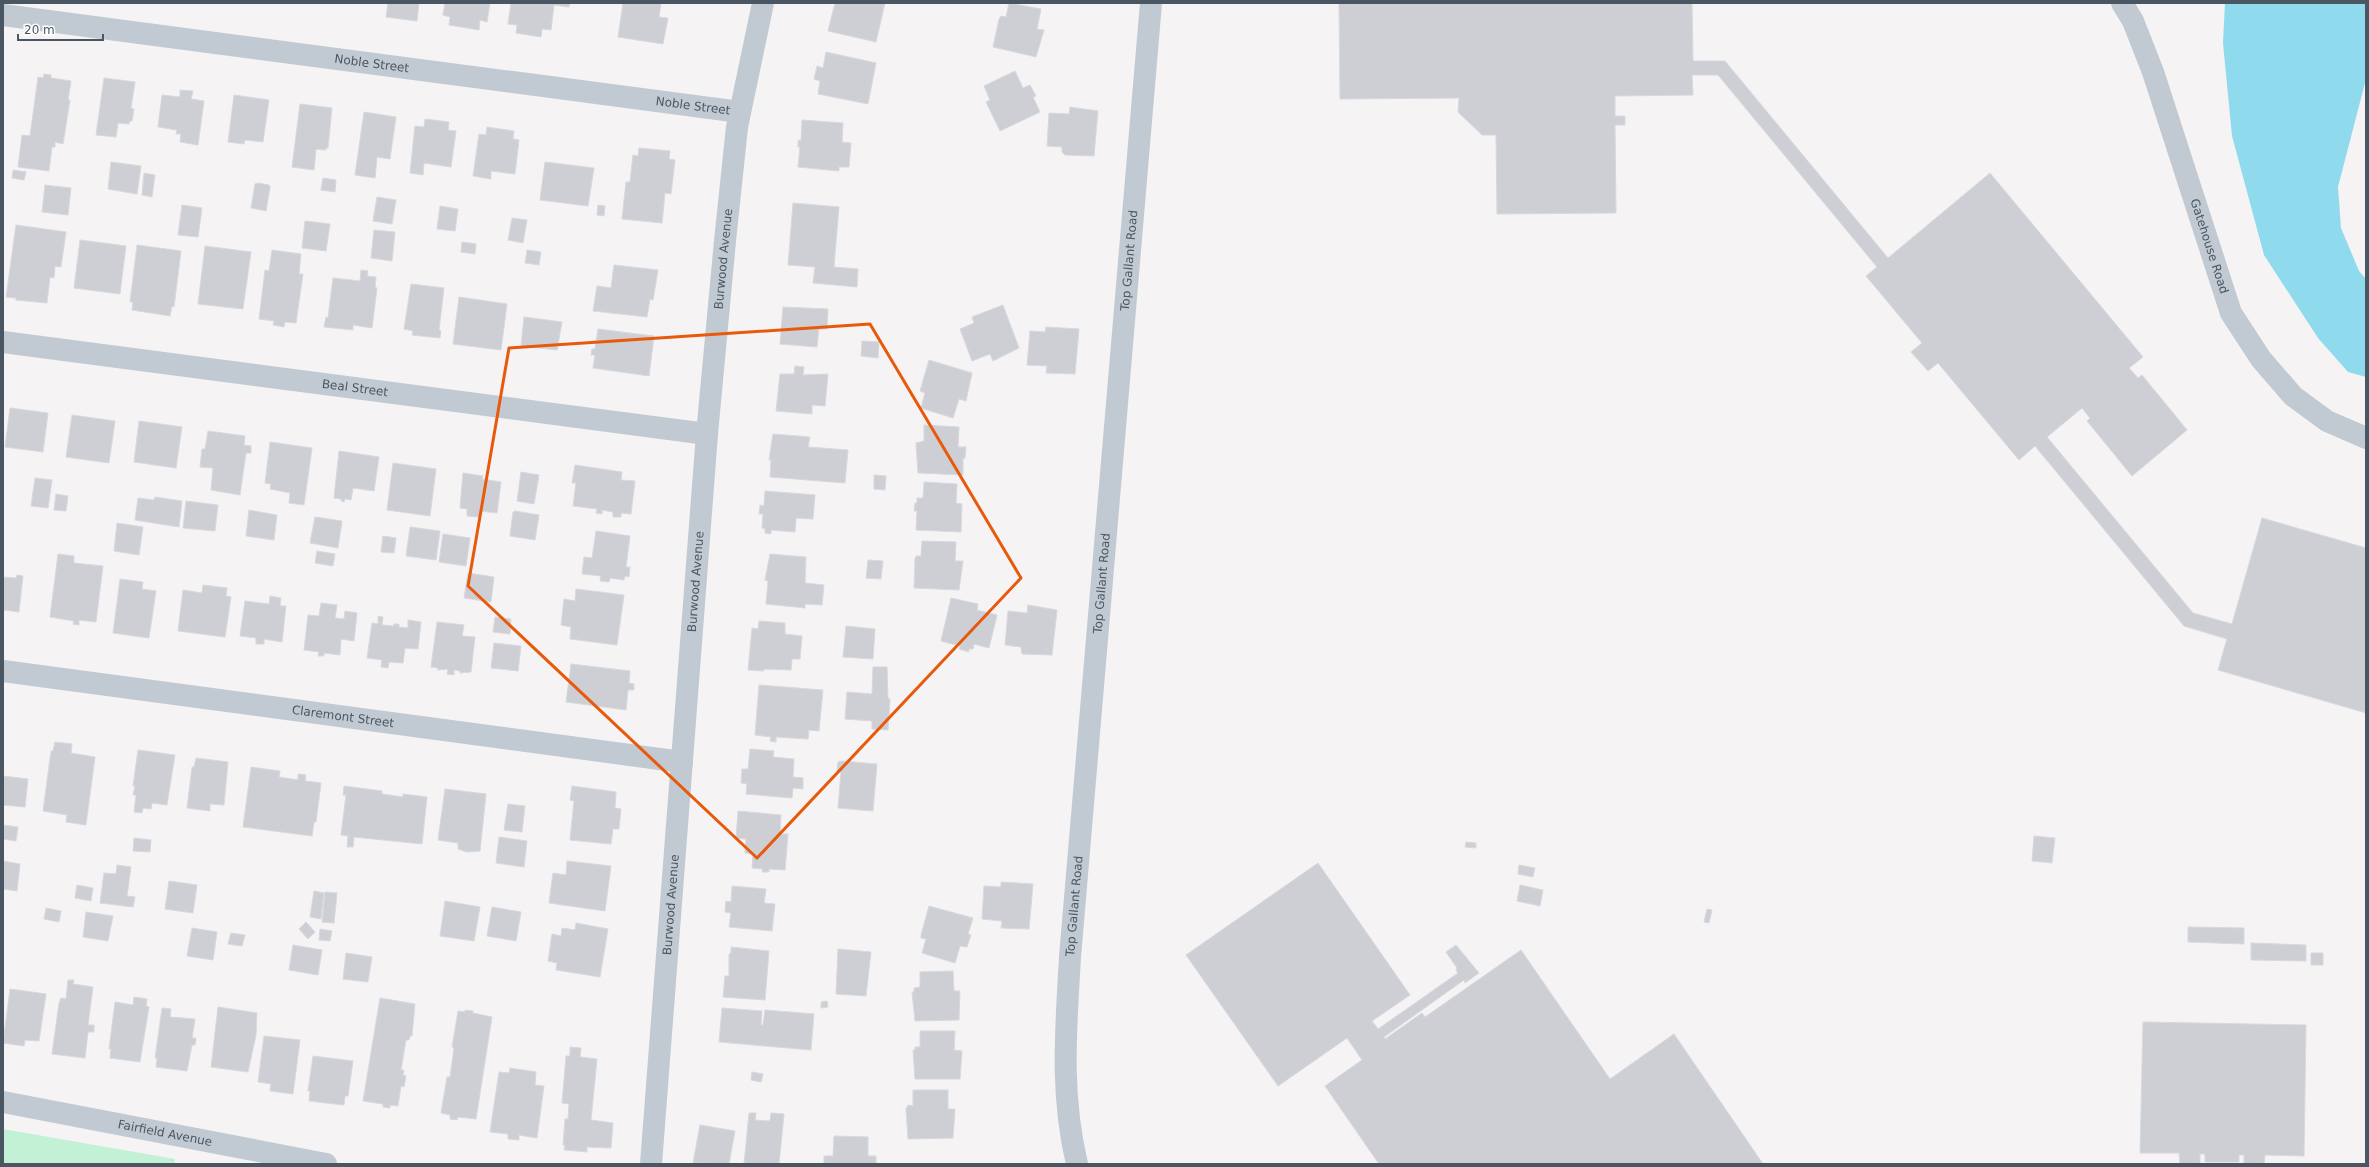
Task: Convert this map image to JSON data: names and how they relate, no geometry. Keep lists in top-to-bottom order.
{
  "streets": {
    "street": [
      "Noble Street",
      "Gatehouse Road",
      "Burwood Avenue",
      "Top Gallant Road",
      "Beal Street",
      "Claremont Street",
      "Fairfield Avenue"
    ]
  },
  "crossings": [
    ["Noble Street", "Burwood Avenue"],
    ["Burwood Avenue", "Beal Street"],
    ["Burwood Avenue", "Claremont Street"]
  ],
  "scale_bar": "20 m"
}
